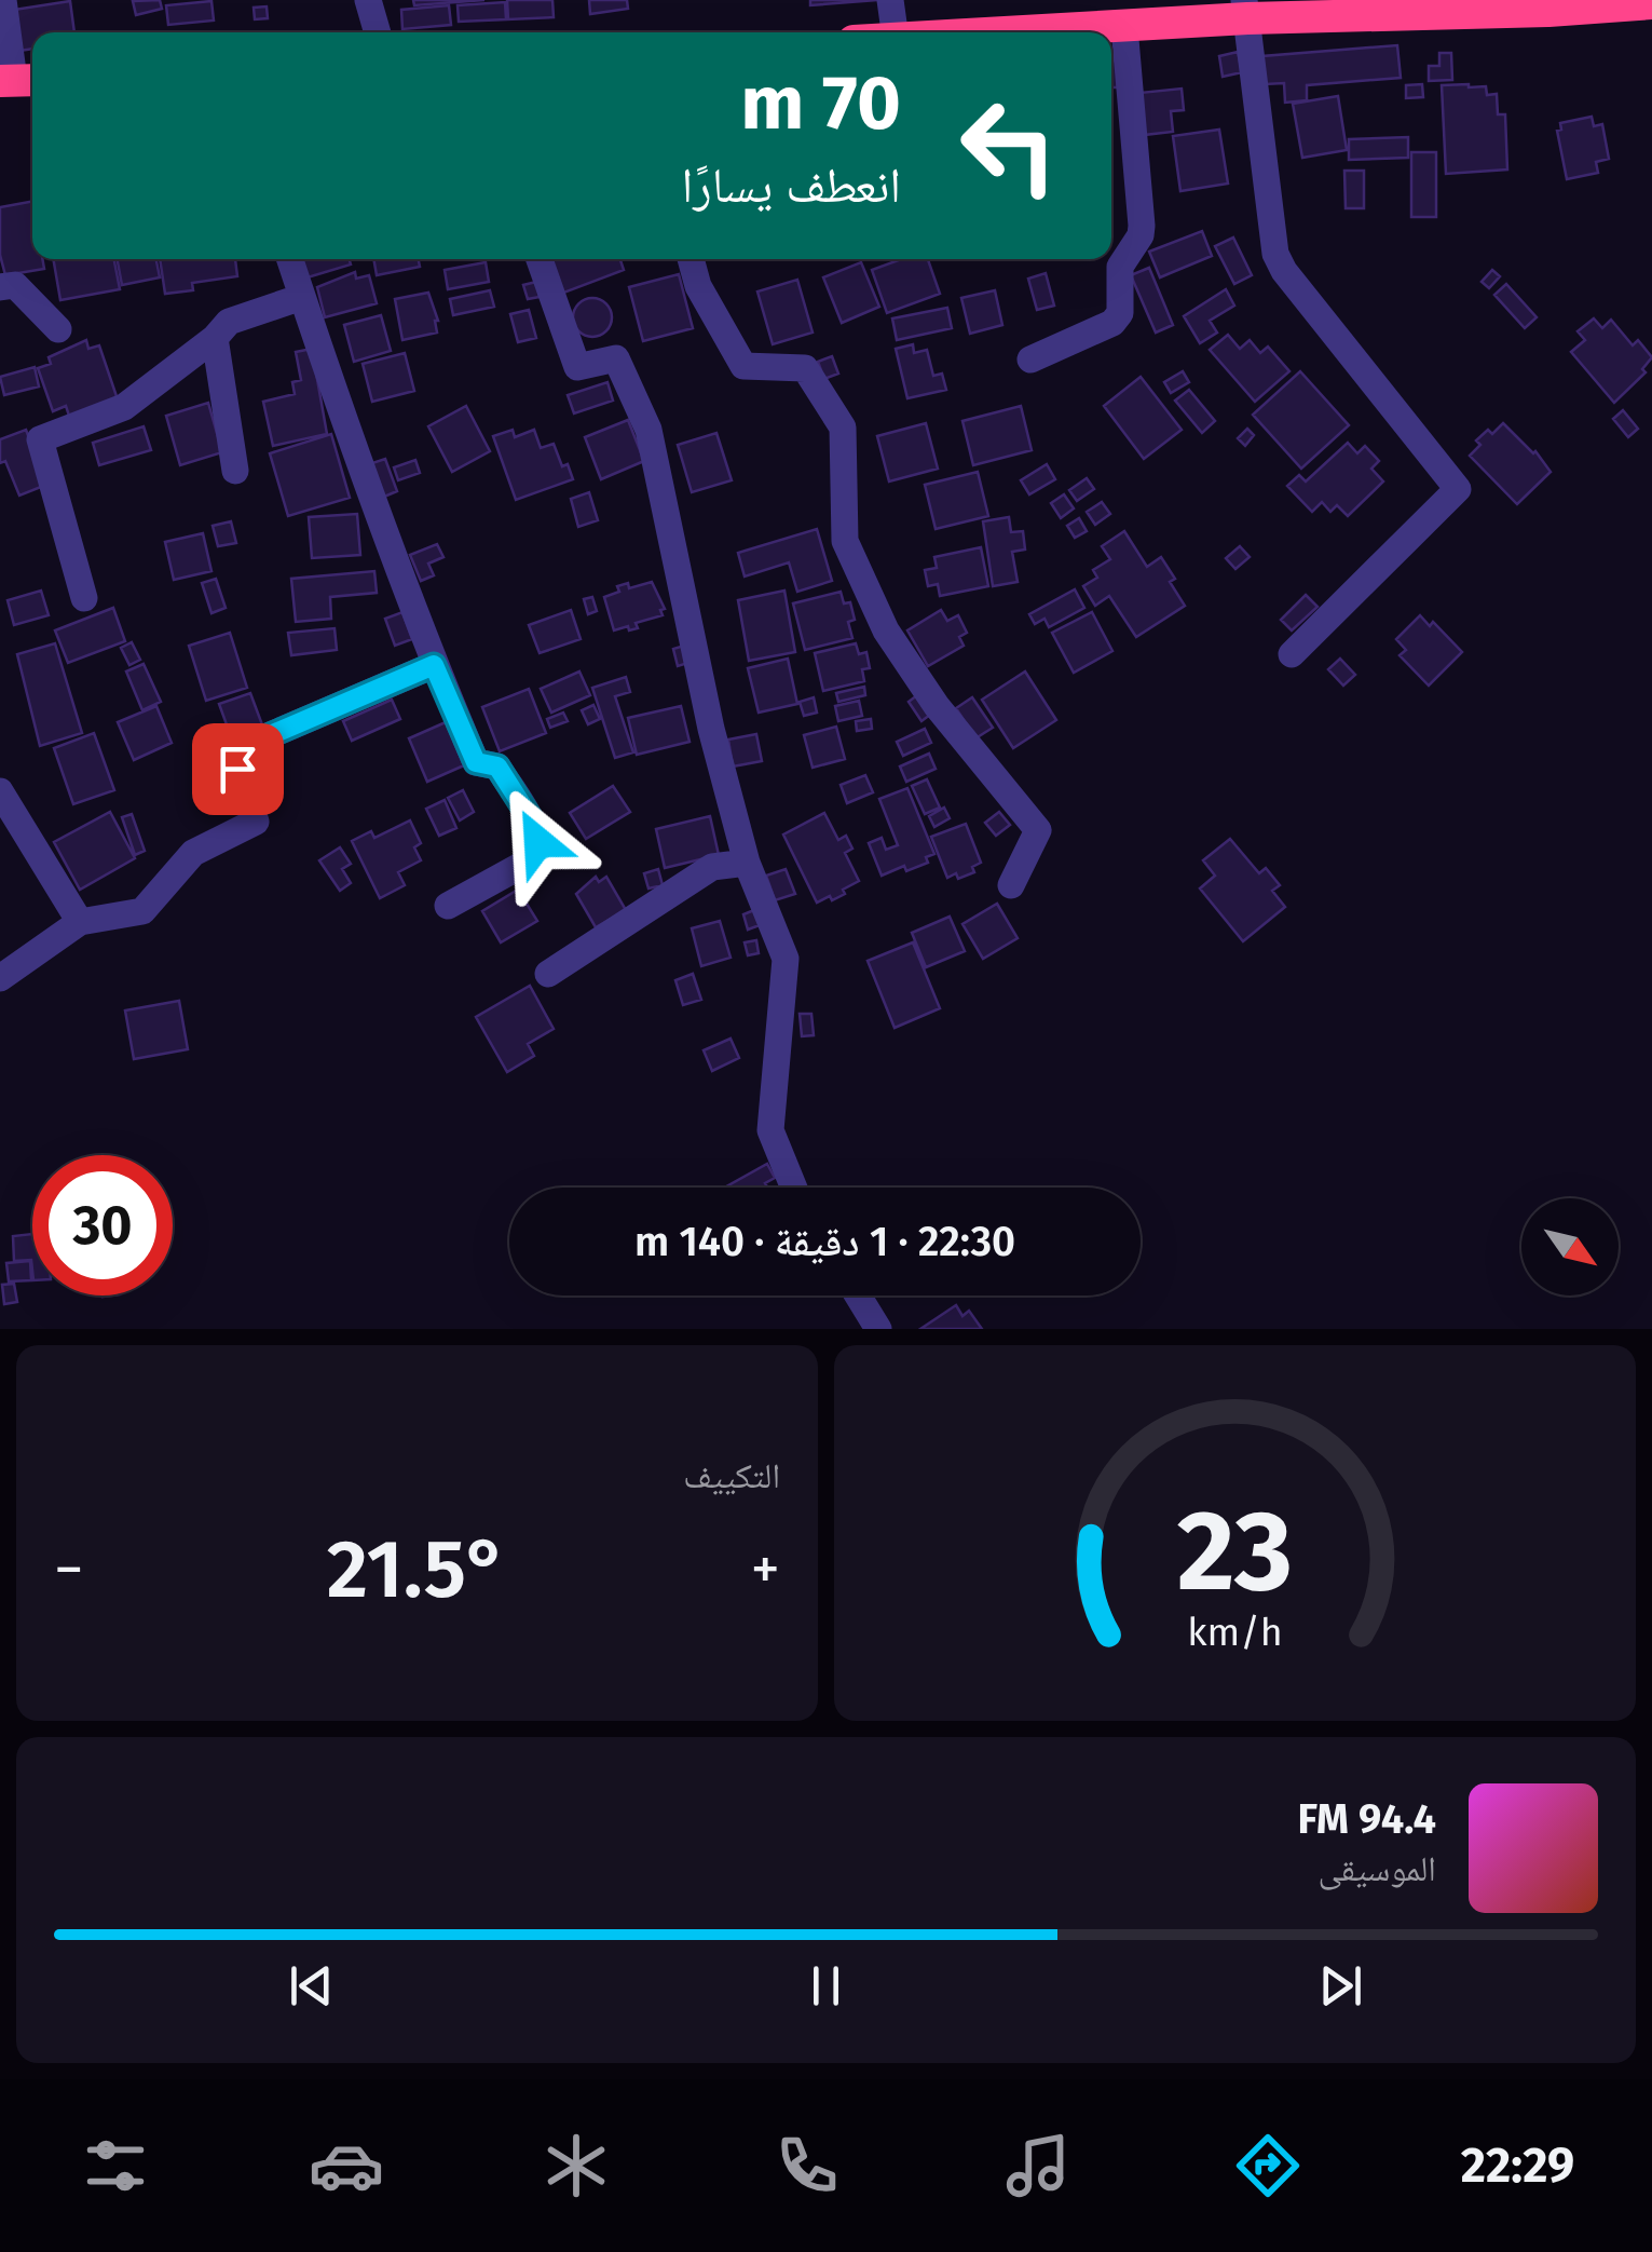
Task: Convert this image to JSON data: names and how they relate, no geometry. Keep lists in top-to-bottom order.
{
  "north": "bottom right",
  "page": {
    "turn": ["70 m", "انعطف يسارًا"],
    "limit": "30",
    "trip": "22:30 · 1 دقيقة · 140 m",
    "tile": "التكييف",
    "heat": ["−", "21.5°", "+"],
    "song": ["94.4 FM", "الموسيقى"],
    "tabs": "22:29",
    "gauge": ["23", "km/h"]
  }
}
